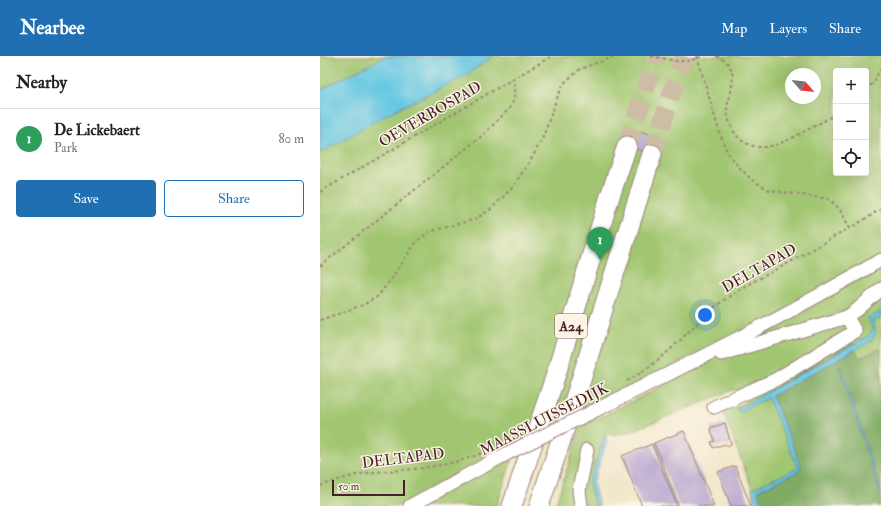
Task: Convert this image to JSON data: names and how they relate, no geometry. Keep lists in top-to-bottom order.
{
  "streets": {
    "highway": ["A24"],
    "street": ["MAASSLUISSEDIJK"],
    "path": ["OEVERBOSPAD", "DELTAPAD"]
  },
  "scale_bar": "50 m",
  "north": "bottom right",
  "page": {
    "header": "Nearbee",
    "nav": ["Map", "Layers", "Share"],
    "heading": "Nearby",
    "map_buttons": ["+", "−"],
    "list": [
      {
        "mark": "1",
        "name": "De Lickebaert",
        "note": "Park",
        "value": "80 m"
      }
    ],
    "buttons": ["Save", "Share"],
    "pins": "1",
    "scale": "50 m"
  }
}
